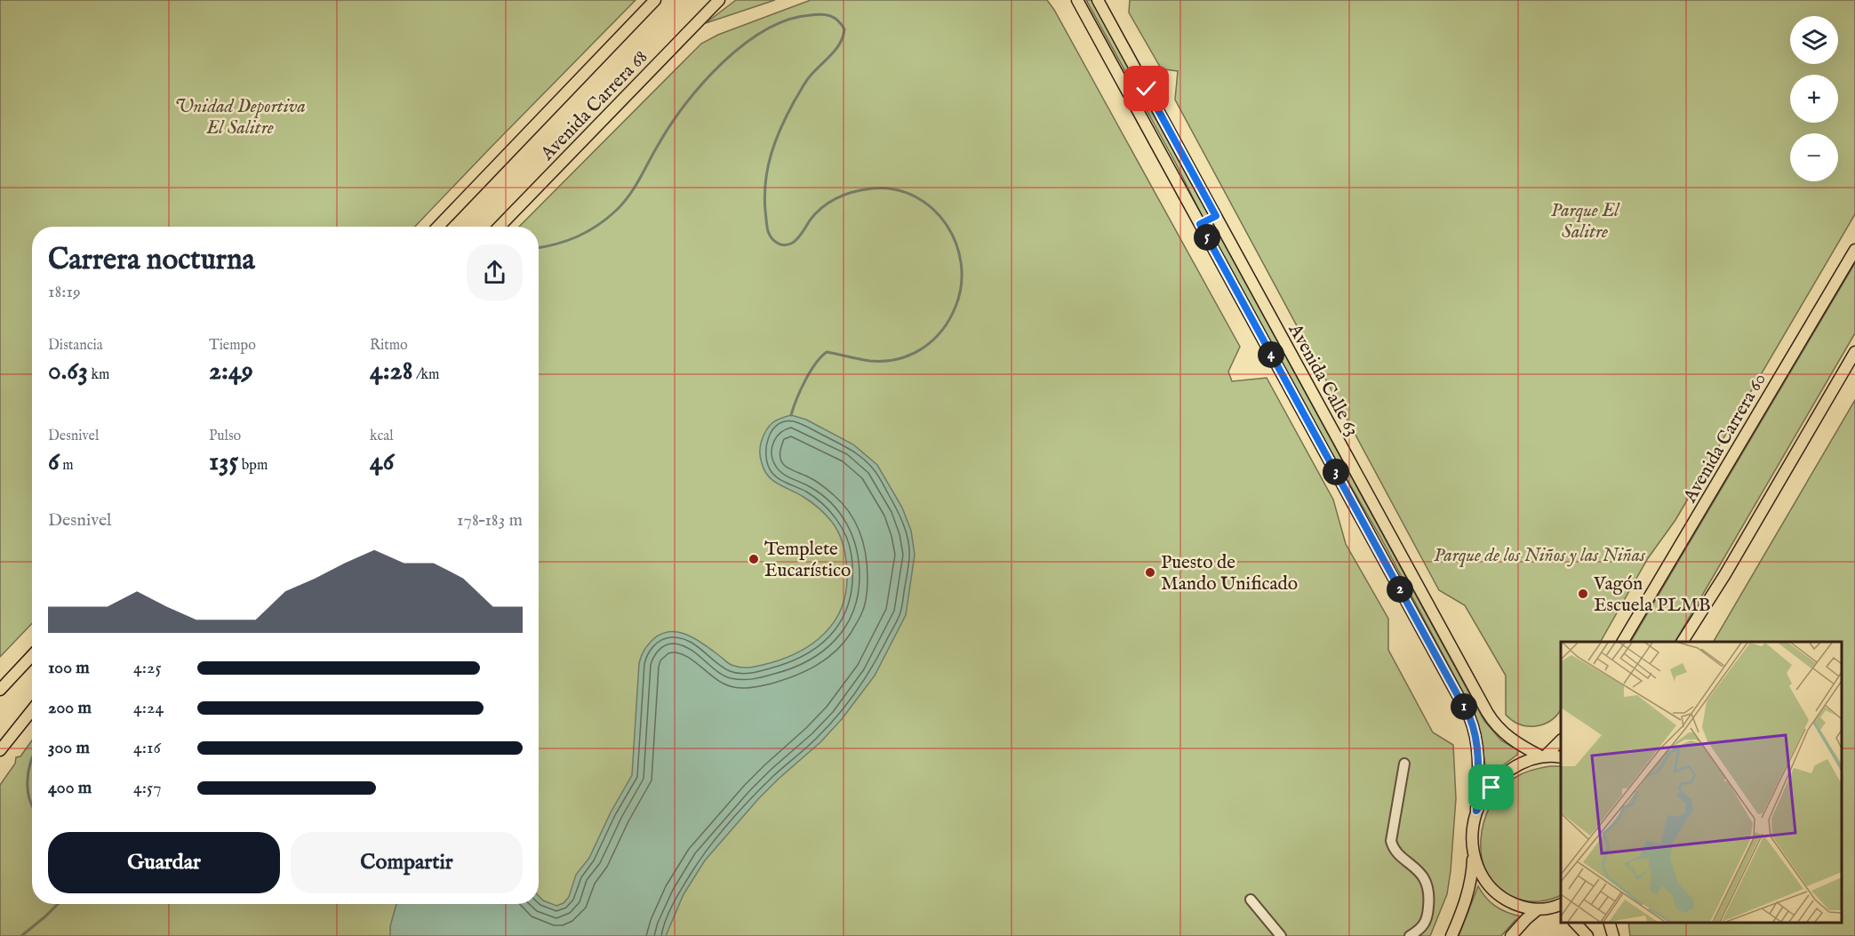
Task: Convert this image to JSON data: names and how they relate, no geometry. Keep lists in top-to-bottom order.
{
  "streets": {
    "main road": ["Avenida Carrera 68", "Avenida Calle 63", "Avenida Carrera 60"]
  },
  "parks": ["Unidad Deportiva El Salitre", "Parque El Salitre", "Parque de los Niños y las Niñas"],
  "places": ["Templete Eucarístico", "Puesto de Mando Unificado", "Vagón Escuela PLMB"],
  "page": {
    "map_buttons": ["+", "−"],
    "pins": [
      "5",
      "4",
      "3",
      "2",
      "1"
    ],
    "heading": ["Carrera nocturna", "18:19"],
    "stats": [
      ["Distancia", "0.63 km"],
      ["Tiempo", "2:49"],
      ["Ritmo", "4:28 /km"],
      ["Desnivel", "6 m"],
      ["Pulso", "135 bpm"],
      ["kcal", "46"]
    ],
    "chart": ["Desnivel", "178–183 m"],
    "list": [
      {
        "name": "100 m",
        "note": "4:25"
      },
      {
        "name": "200 m",
        "note": "4:24"
      },
      {
        "name": "300 m",
        "note": "4:16"
      },
      {
        "name": "400 m",
        "note": "4:57"
      }
    ],
    "buttons": ["Guardar", "Compartir"]
  }
}
